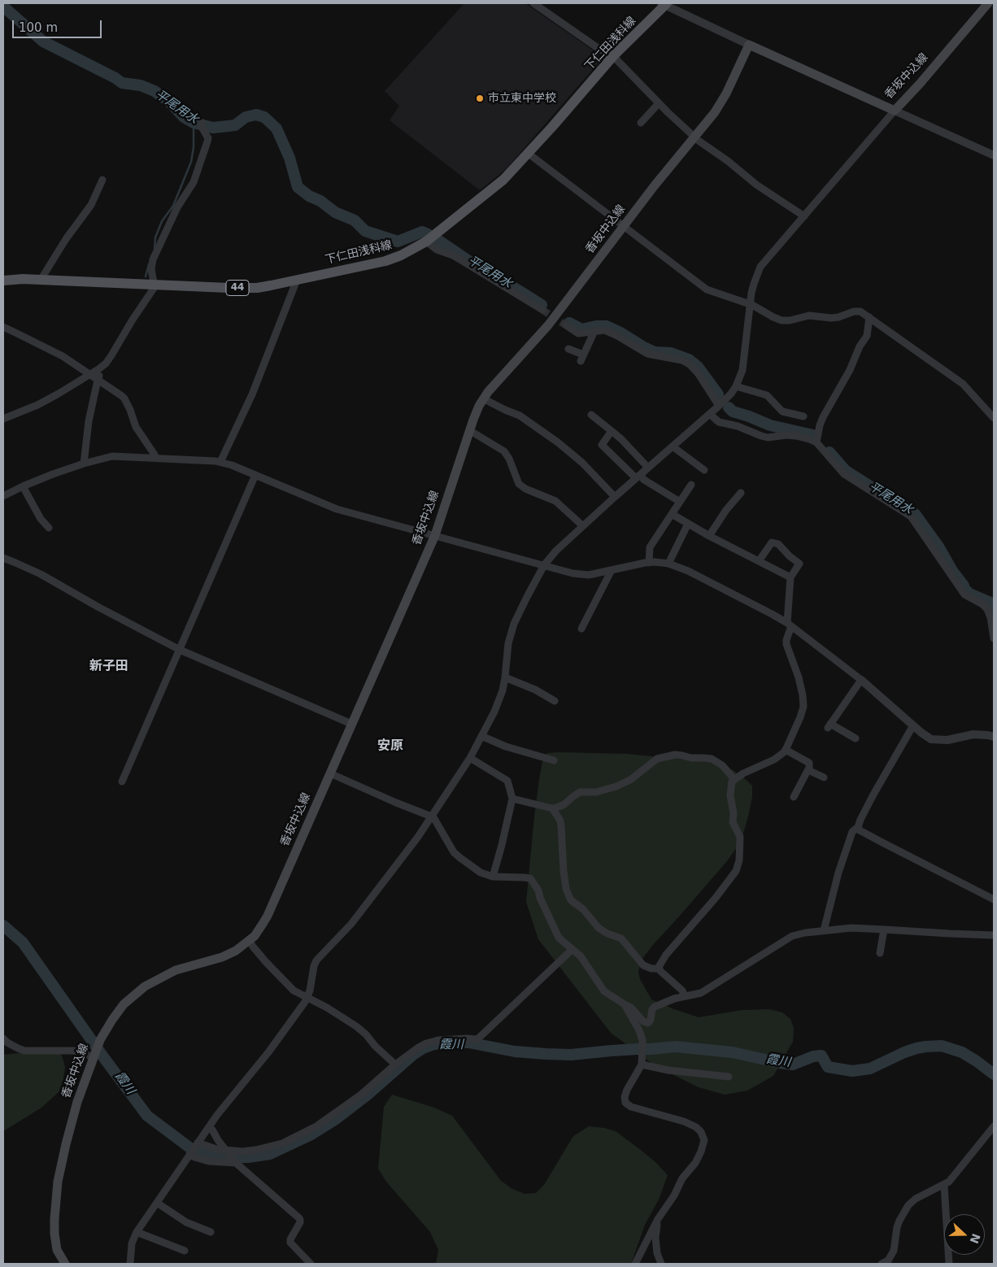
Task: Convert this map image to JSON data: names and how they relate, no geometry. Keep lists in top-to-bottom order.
{
  "streets": {
    "main road": ["下仁田浅科線", "香坂中込線", "44"]
  },
  "districts": ["新子田", "安原"],
  "water": ["平尾用水", "霞川"],
  "places": ["市立東中学校"],
  "scale_bar": "100 m",
  "north": "right"
}
